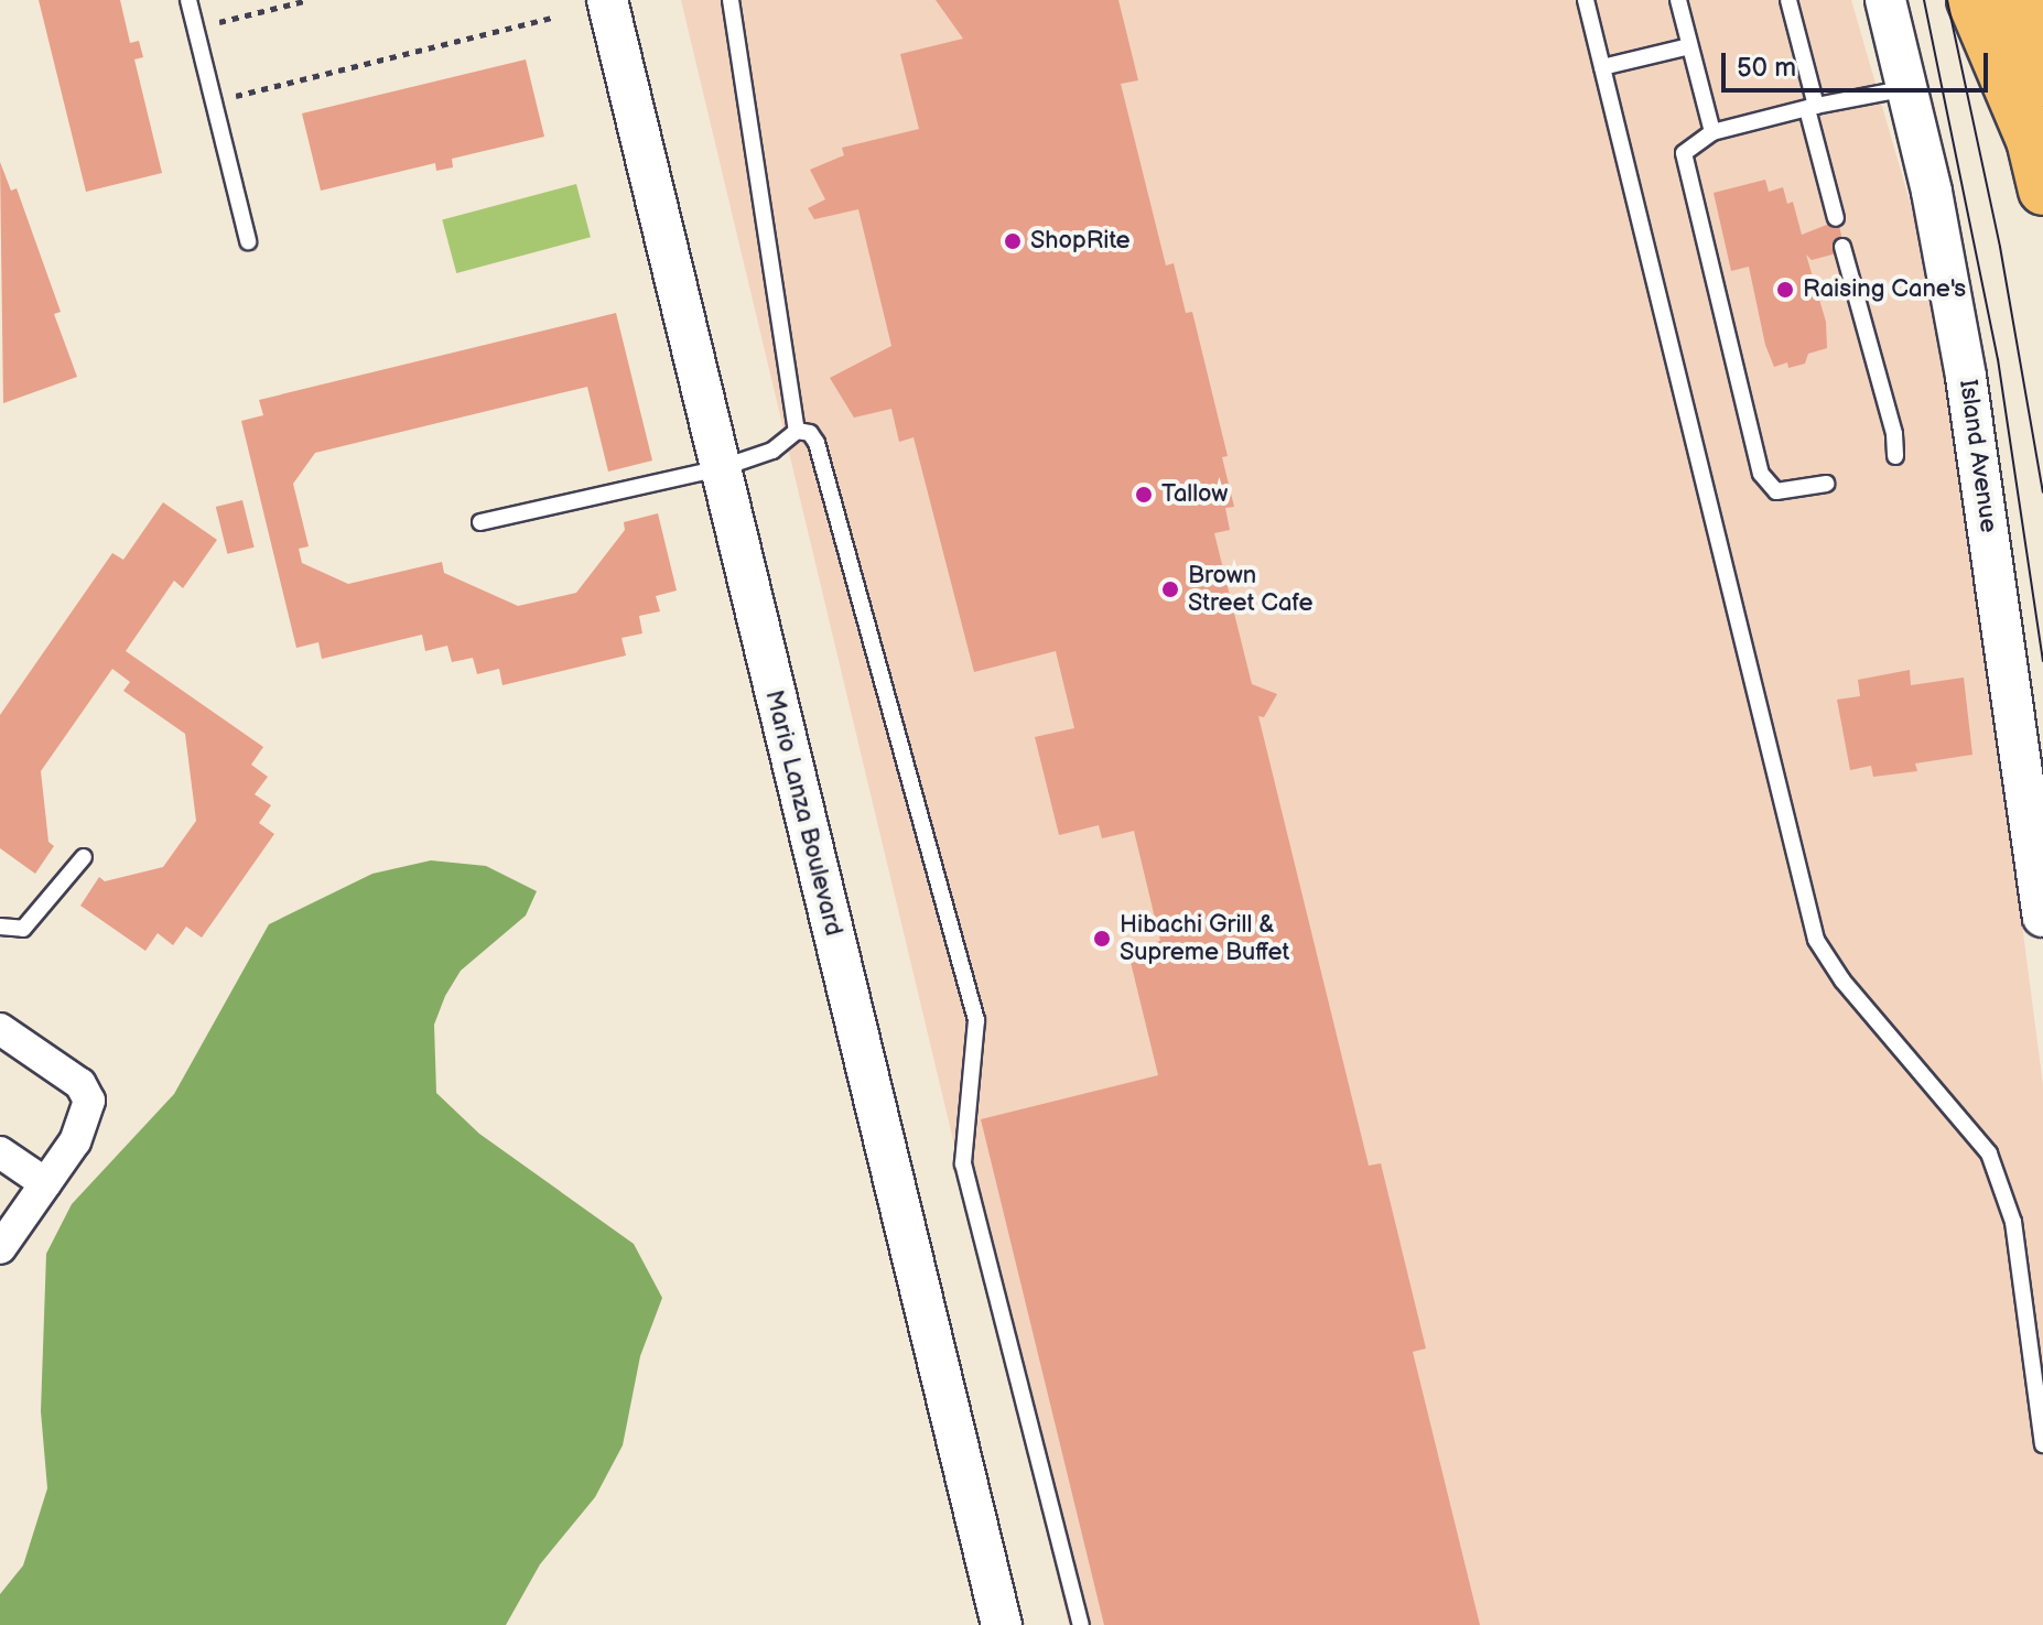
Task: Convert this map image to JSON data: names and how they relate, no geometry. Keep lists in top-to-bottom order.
{
  "streets": {
    "street": ["Island Avenue", "Mario Lanza Boulevard"]
  },
  "places": [
    "ShopRite",
    "Raising Cane's",
    "Tallow",
    "Brown Street Cafe",
    "Hibachi Grill & Supreme Buffet"
  ],
  "scale_bar": "50 m"
}
